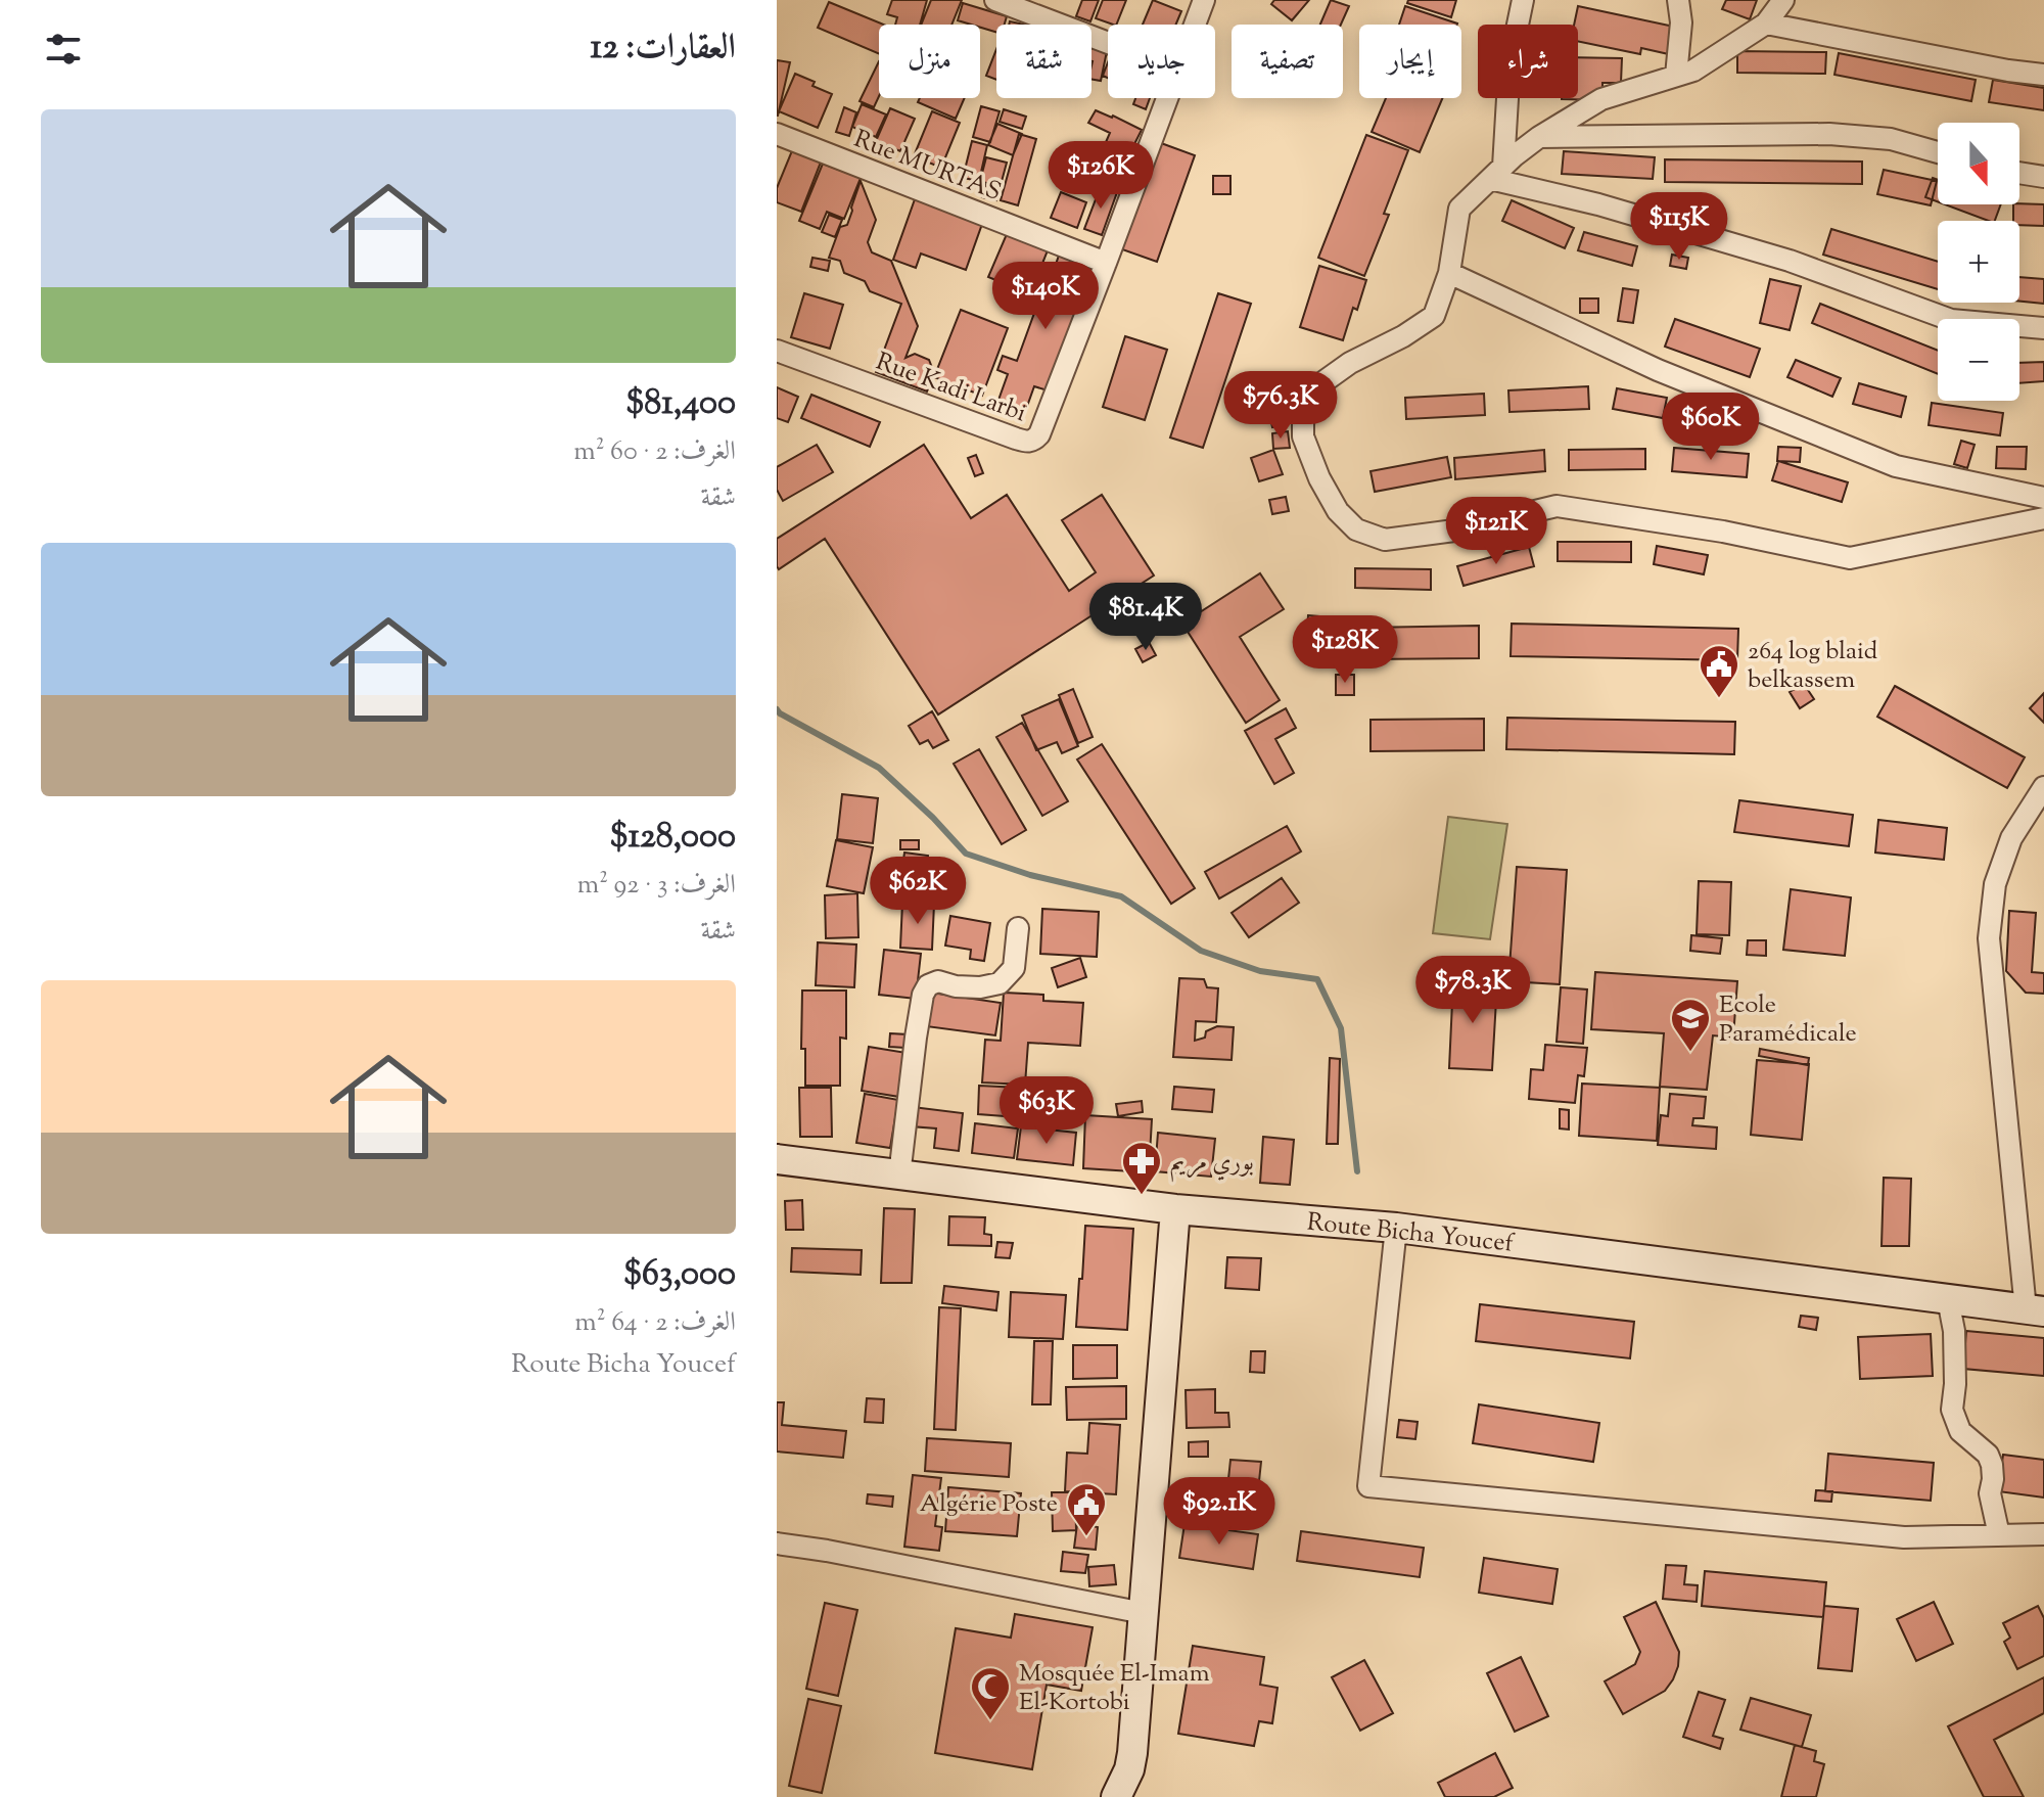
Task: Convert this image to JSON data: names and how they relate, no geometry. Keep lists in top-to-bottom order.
{
  "streets": {
    "main road": ["Route Bicha Youcef"],
    "street": ["Rue MURTAS", "Rue Kadi Larbi"]
  },
  "crossings": [
    ["Rue MURTAS", "Rue Kadi Larbi"]
  ],
  "places": {
    "public building": ["264 log blaid belkassem", "Algérie Poste"],
    "school or university": ["Ecole Paramédicale"],
    "pharmacy": ["بوري مريم"],
    "mosque": ["Mosquée El-Imam El-Kortobi"]
  },
  "north": "bottom",
  "page": {
    "heading": "العقارات: 12",
    "chip": [
      "شراء",
      "إيجار",
      "تصفية",
      "جديد",
      "شقة",
      "منزل"
    ],
    "list": [
      {
        "name": "$81,400",
        "note": "الغرف: 2 · 60 m² · شقة"
      },
      {
        "name": "$128,000",
        "note": "الغرف: 3 · 92 m² · شقة"
      },
      {
        "name": "$63,000",
        "note": "الغرف: 2 · 64 m² · Route Bicha Youcef"
      }
    ],
    "map_buttons": ["+", "−"],
    "price": [
      "$126K",
      "$115K",
      "$140K",
      "$76.3K",
      "$60K",
      "$121K",
      "$81.4K",
      "$128K",
      "$62K",
      "$78.3K",
      "$63K",
      "$92.1K"
    ]
  }
}
